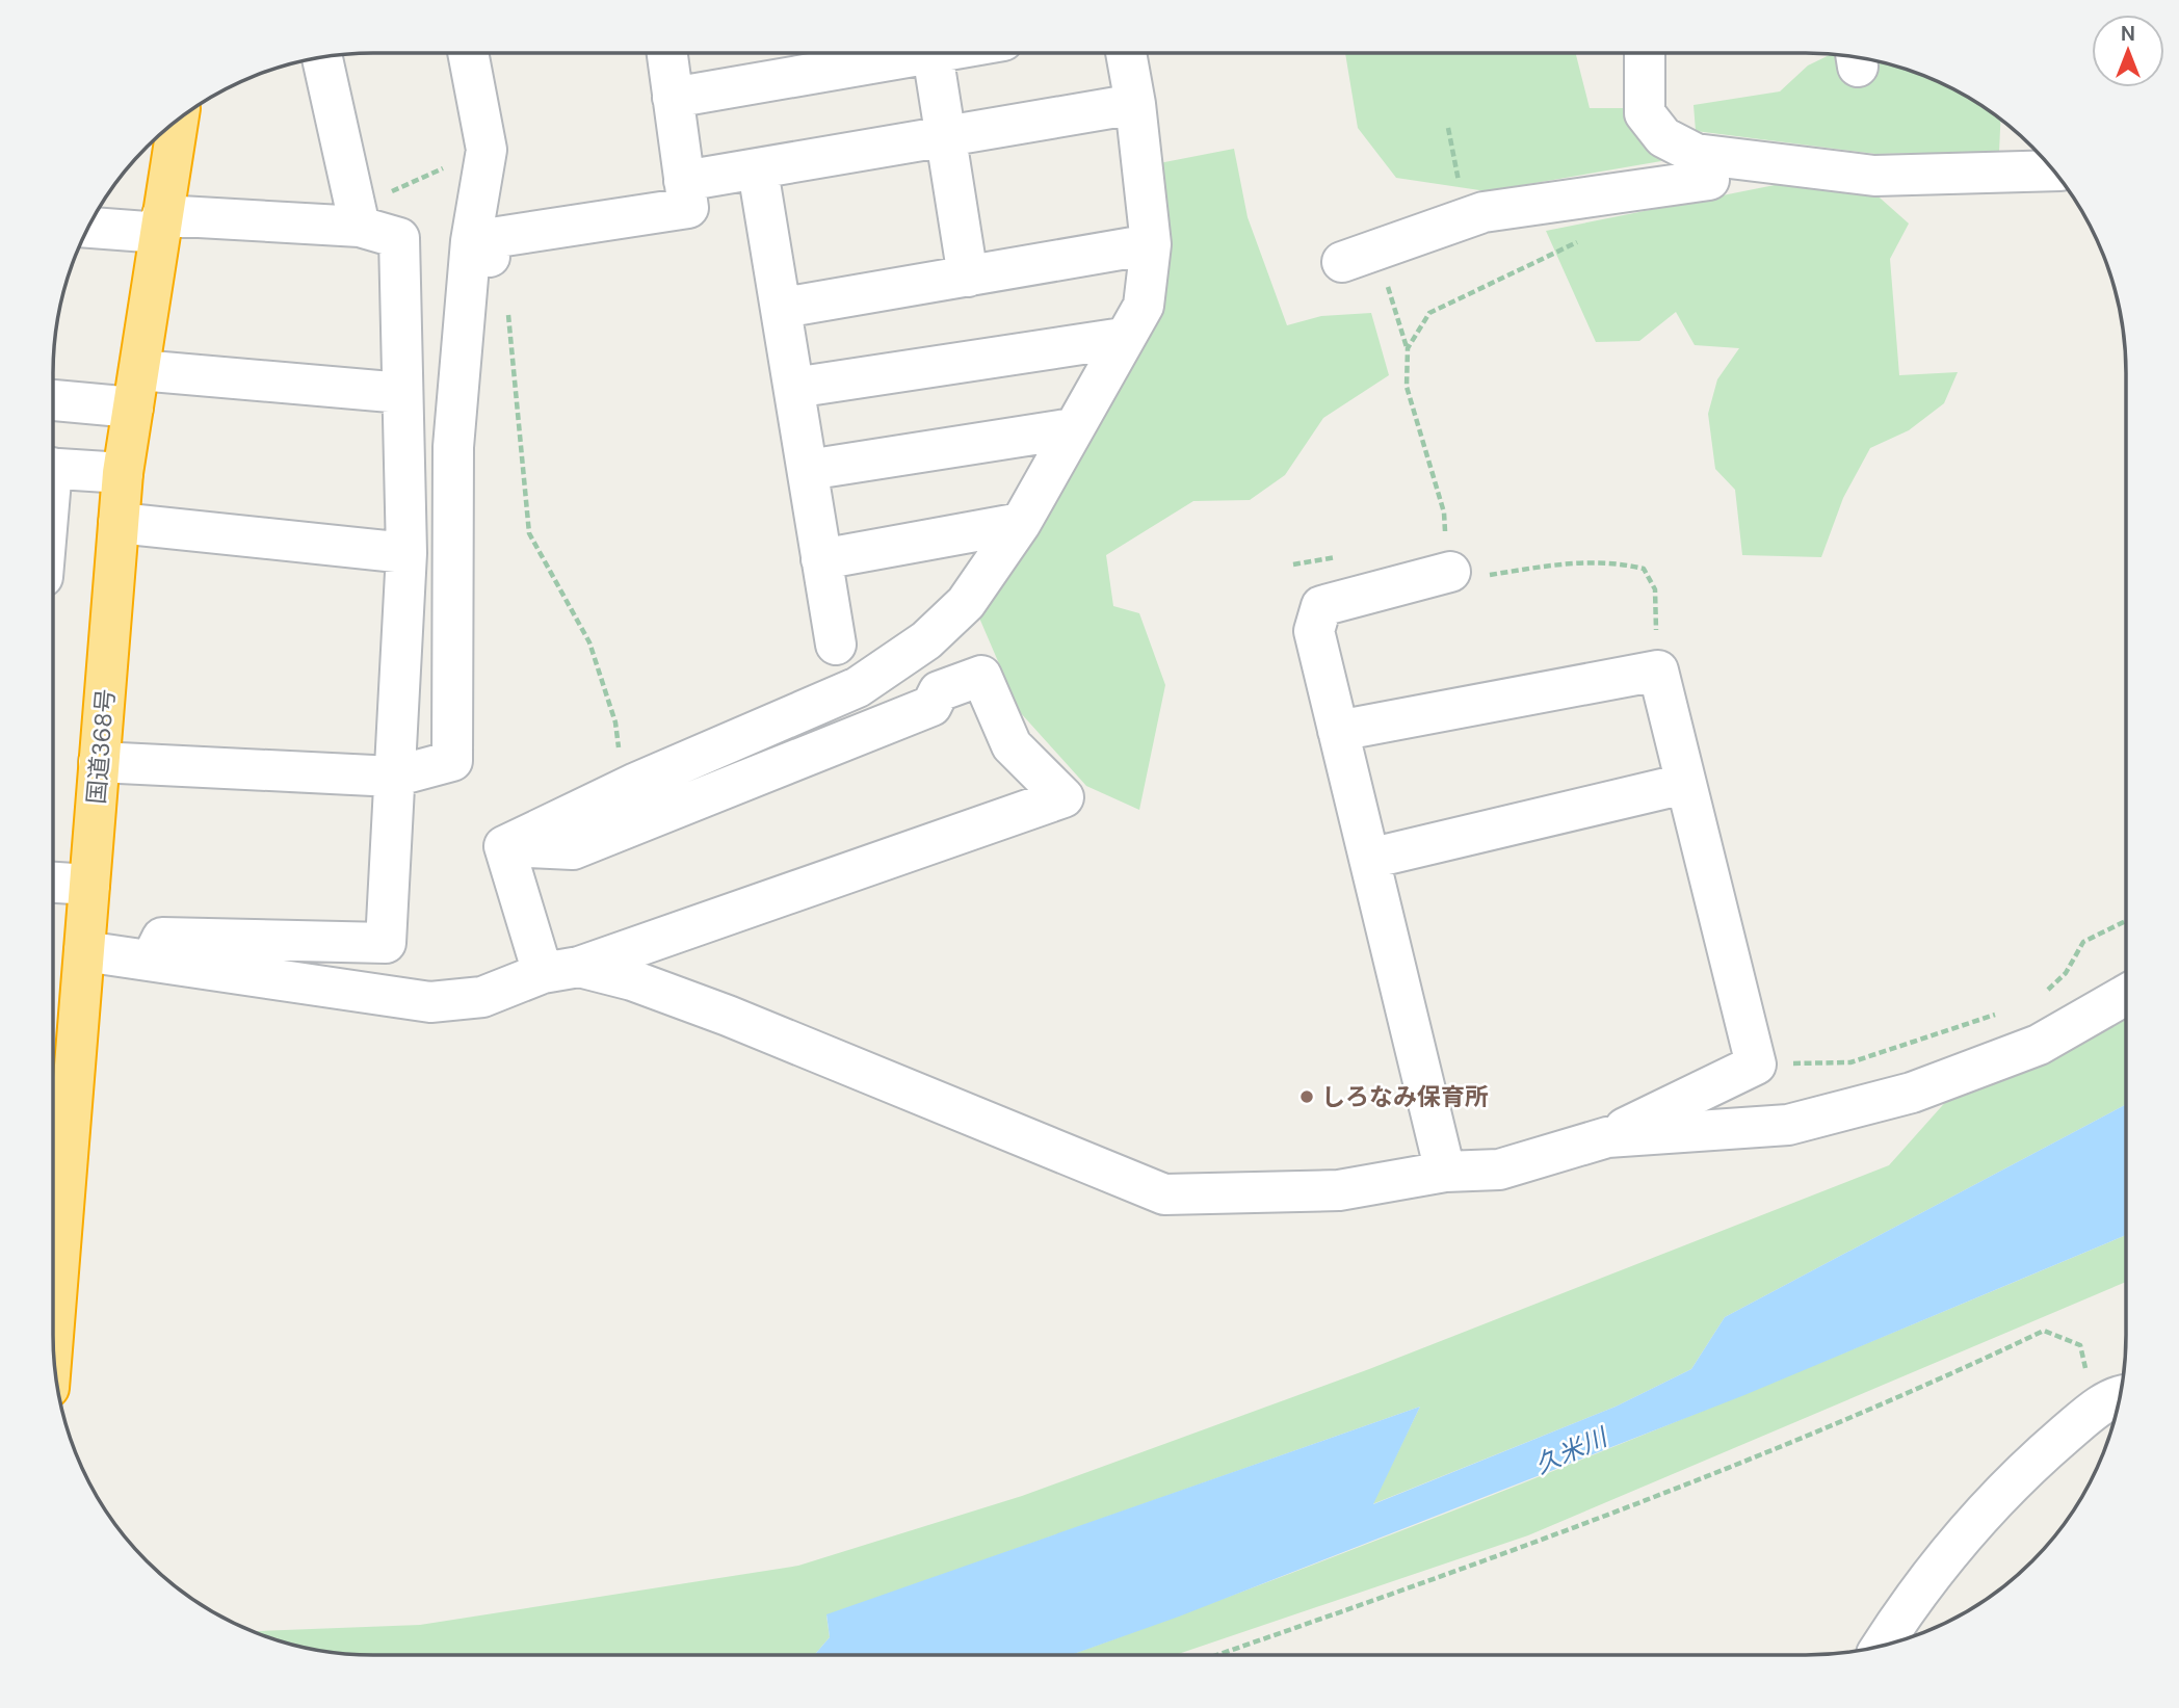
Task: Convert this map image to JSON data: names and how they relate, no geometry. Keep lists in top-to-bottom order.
{
  "streets": {
    "highway": ["国道368号"]
  },
  "water": ["久米川"],
  "places": ["しろなみ保育所"],
  "north": "top"
}
